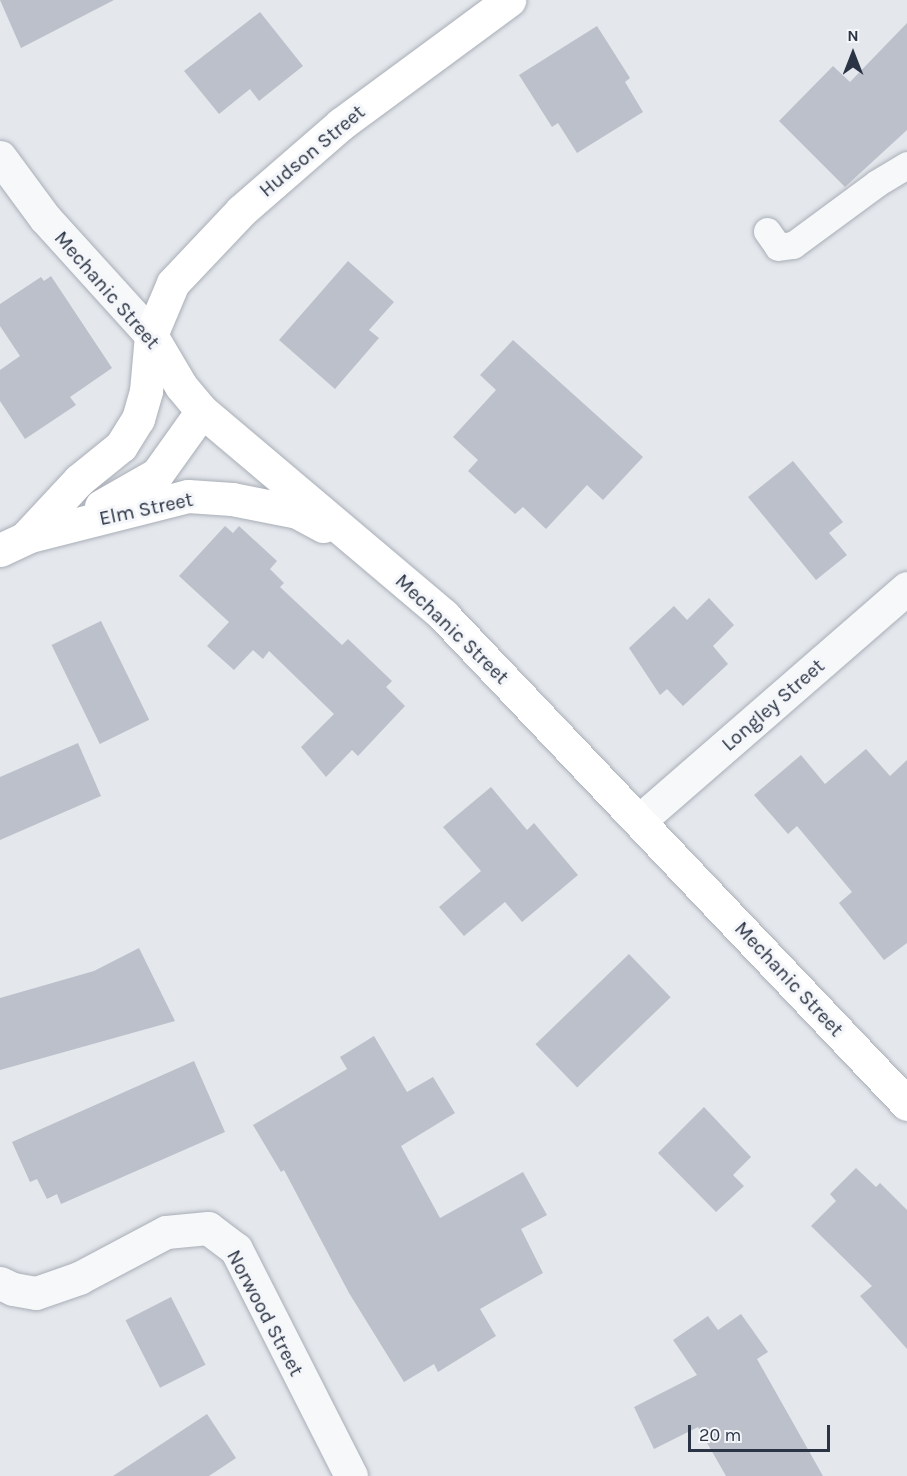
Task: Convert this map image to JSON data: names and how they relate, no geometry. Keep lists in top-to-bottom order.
{
  "streets": {
    "street": [
      "Hudson Street",
      "Mechanic Street",
      "Elm Street",
      "Longley Street",
      "Norwood Street"
    ]
  },
  "crossings": [
    ["Hudson Street", "Mechanic Street"],
    ["Mechanic Street", "Elm Street"],
    ["Mechanic Street", "Longley Street"]
  ],
  "scale_bar": "20 m",
  "north": "top"
}
